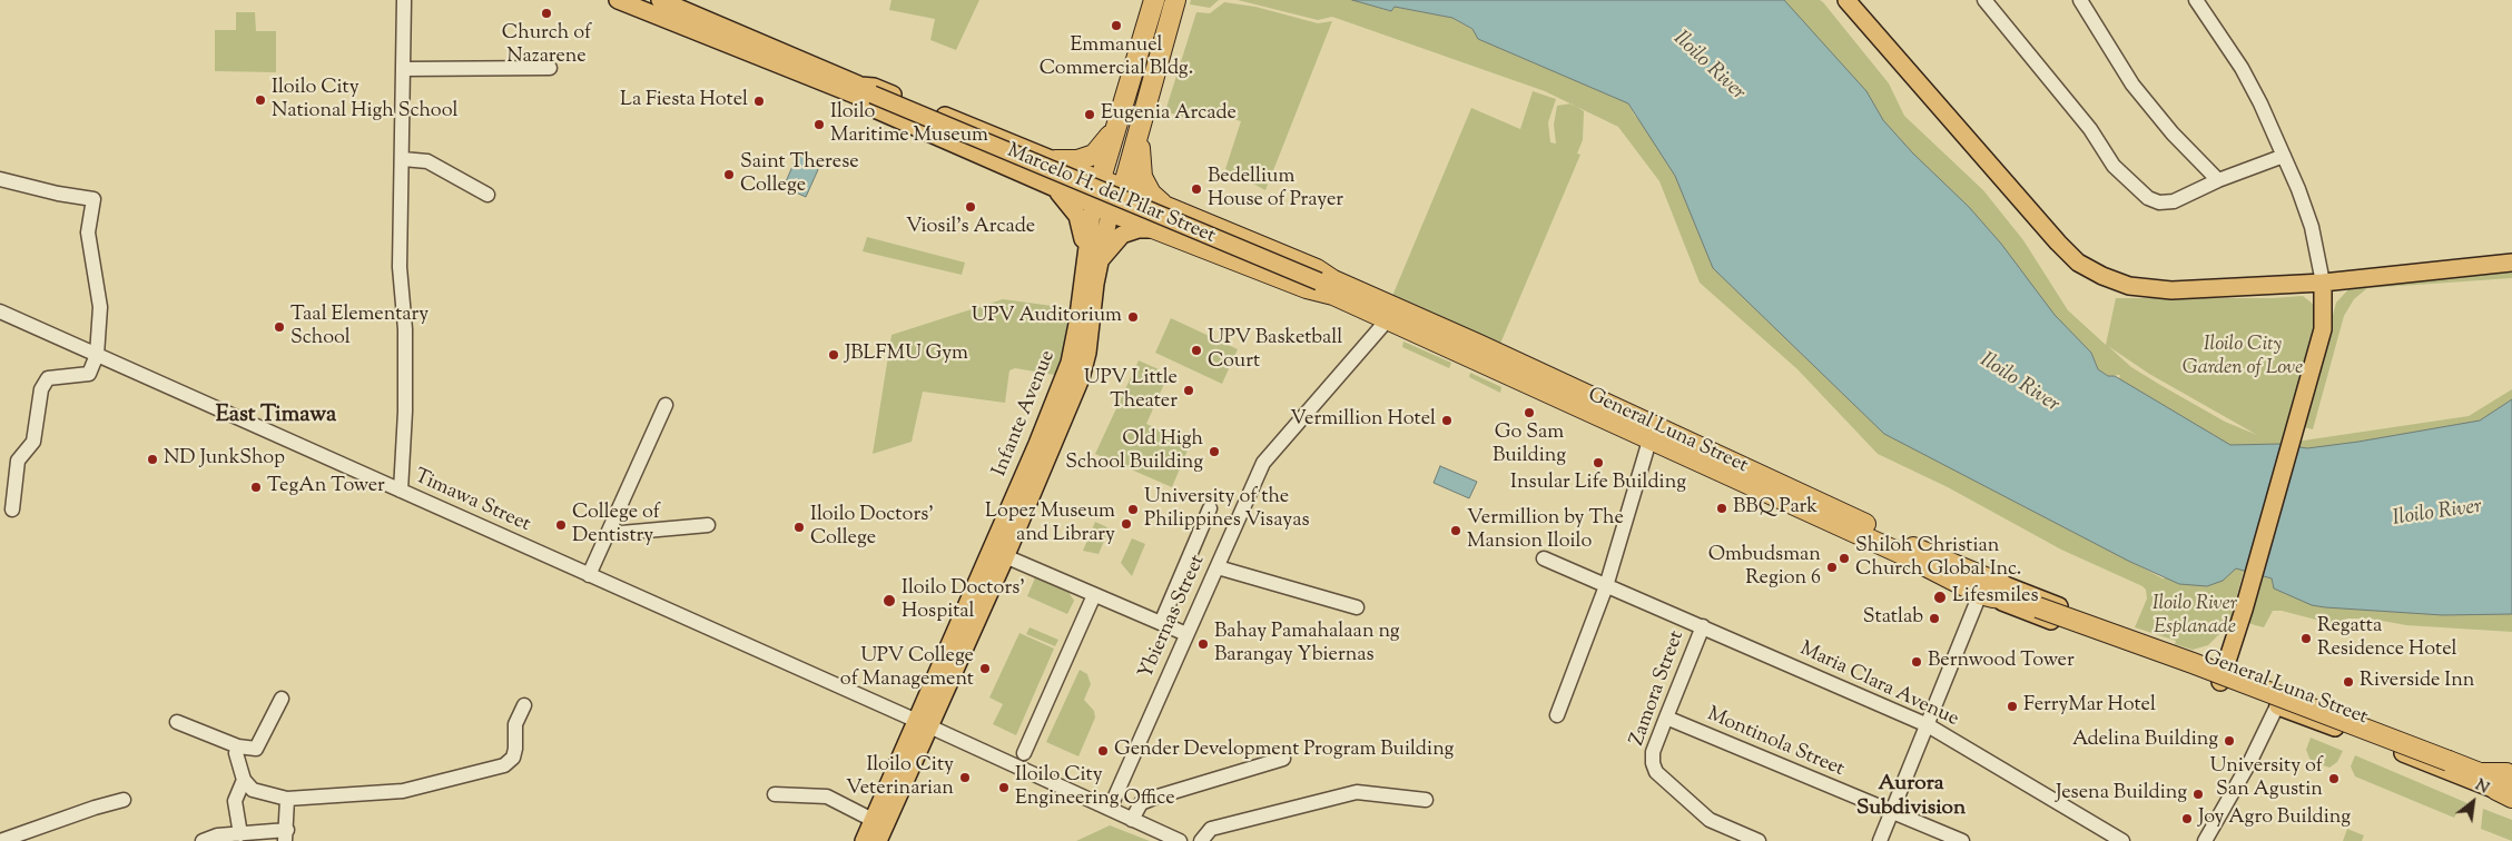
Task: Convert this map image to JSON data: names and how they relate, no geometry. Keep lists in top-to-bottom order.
{
  "streets": {
    "highway": ["Marcelo H. del Pilar Street", "General Luna Street"],
    "main road": ["Infante Avenue"],
    "street": [
      "Timawa Street",
      "Ybiernas Street",
      "Maria Clara Avenue",
      "Zamora Street",
      "Montinola Street"
    ]
  },
  "crossings": [
    ["Marcelo H. del Pilar Street", "Infante Avenue"],
    ["Marcelo H. del Pilar Street", "General Luna Street"],
    ["Infante Avenue", "General Luna Street"],
    ["Infante Avenue", "Timawa Street"],
    ["General Luna Street", "Ybiernas Street"],
    ["Timawa Street", "Ybiernas Street"],
    ["Maria Clara Avenue", "Zamora Street"],
    ["Zamora Street", "Montinola Street"]
  ],
  "districts": ["East Timawa", "Aurora Subdivision"],
  "water": ["Iloilo River"],
  "parks": ["Iloilo City Garden of Love", "Iloilo River Esplanade"],
  "places": [
    "Church of Nazarene",
    "Emmanuel Commercial Bldg.",
    "Iloilo City National High School",
    "La Fiesta Hotel",
    "Eugenia Arcade",
    "Iloilo Maritime Museum",
    "Saint Therese College",
    "Bedellium House of Prayer",
    "Viosil's Arcade",
    "UPV Auditorium",
    "Taal Elementary School",
    "UPV Basketball Court",
    "JBLFMU Gym",
    "UPV Little Theater",
    "Go Sam Building",
    "Vermillion Hotel",
    "Old High School Building",
    "ND JunkShop",
    "Insular Life Building",
    "TegAn Tower",
    "BBQ Park",
    "University of the Philippines Visayas",
    "Lopez Museum and Library",
    "College of Dentistry",
    "Iloilo Doctors' College",
    "Vermillion by The Mansion Iloilo",
    "Shiloh Christian Church Global Inc.",
    "Ombudsman Region 6",
    "Lifesmiles",
    "Iloilo Doctors' Hospital",
    "Statlab",
    "Regatta Residence Hotel",
    "Bahay Pamahalaan ng Barangay Ybiernas",
    "Bernwood Tower",
    "UPV College of Management",
    "Riverside Inn",
    "FerryMar Hotel",
    "Adelina Building",
    "Gender Development Program Building",
    "Iloilo City Veterinarian",
    "University of San Agustin",
    "Iloilo City Engineering Office",
    "Jesena Building",
    "Joy Agro Building"
  ],
  "north": "top right"
}
